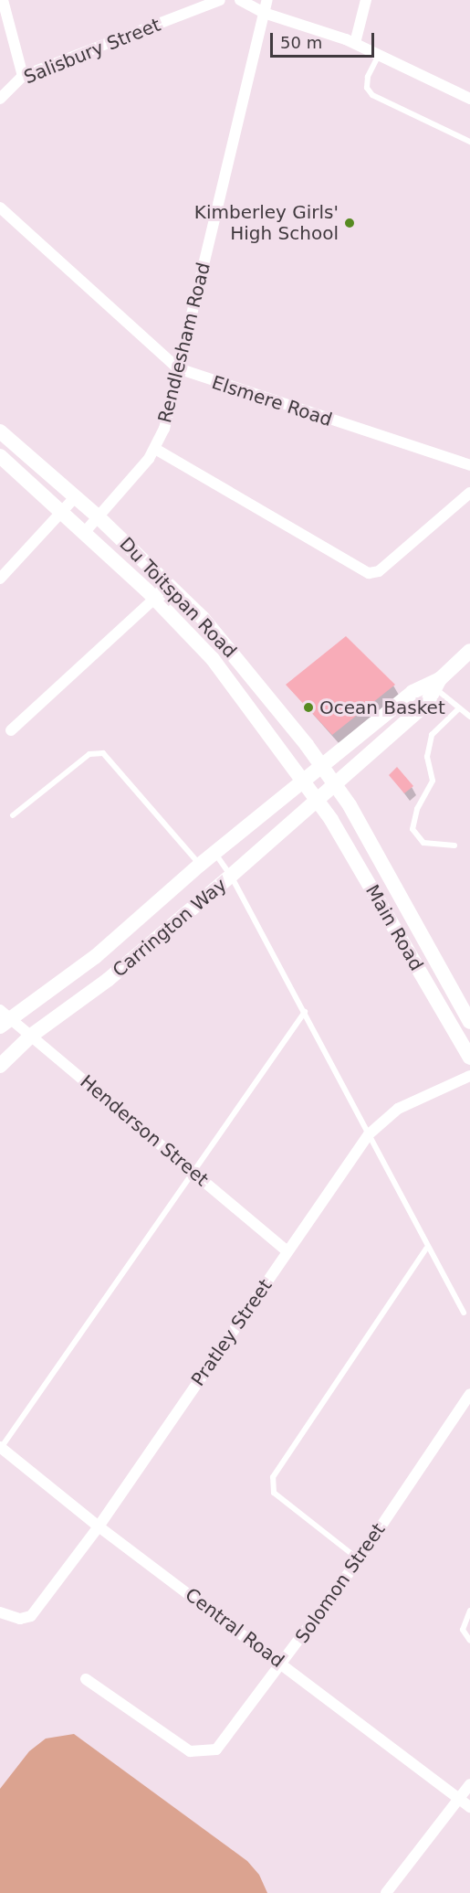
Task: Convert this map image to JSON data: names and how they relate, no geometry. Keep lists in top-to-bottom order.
{
  "streets": {
    "street": [
      "Salisbury Street",
      "Rendlesham Road",
      "Elsmere Road",
      "Du Toitspan Road",
      "Carrington Way",
      "Main Road",
      "Henderson Street",
      "Pratley Street",
      "Solomon Street",
      "Central Road"
    ]
  },
  "crossings": [
    ["Rendlesham Road", "Elsmere Road"],
    ["Rendlesham Road", "Du Toitspan Road"],
    ["Du Toitspan Road", "Carrington Way"],
    ["Du Toitspan Road", "Main Road"],
    ["Carrington Way", "Main Road"],
    ["Carrington Way", "Henderson Street"],
    ["Henderson Street", "Pratley Street"],
    ["Pratley Street", "Central Road"],
    ["Solomon Street", "Central Road"]
  ],
  "places": ["Kimberley Girls' High School", "Ocean Basket"],
  "scale_bar": "50 m"
}
